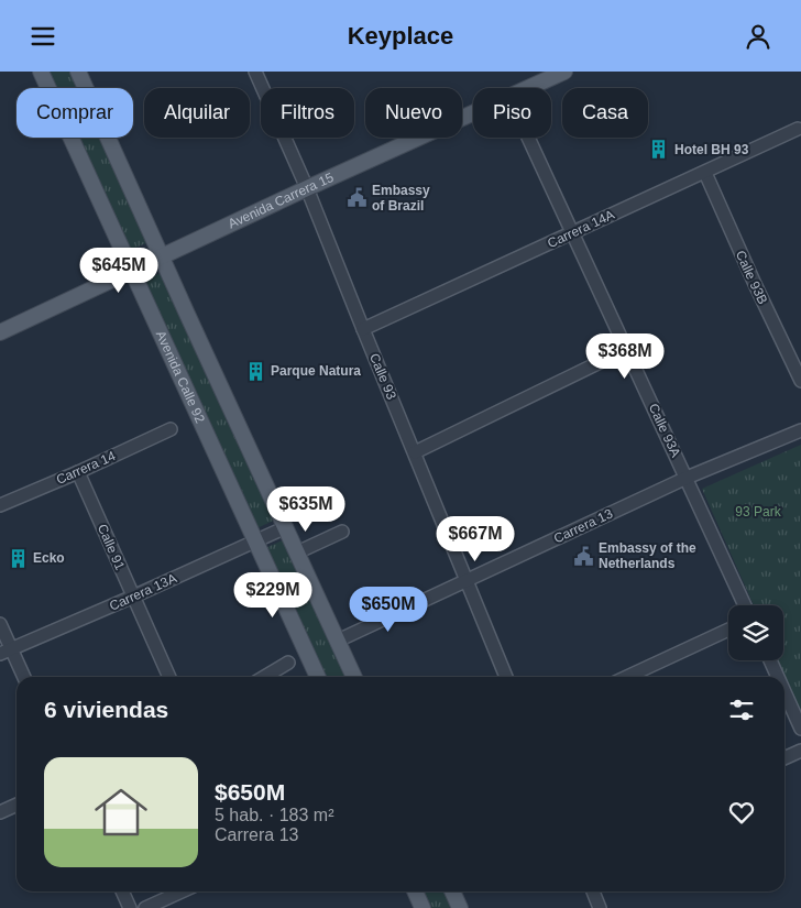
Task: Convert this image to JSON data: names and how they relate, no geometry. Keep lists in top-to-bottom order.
{
  "streets": {
    "main road": ["Avenida Carrera 15", "Avenida Calle 92"],
    "street": [
      "Carrera 14A",
      "Calle 93B",
      "Calle 93",
      "Calle 93A",
      "Carrera 14",
      "Carrera 13",
      "Calle 91",
      "Carrera 13A"
    ]
  },
  "crossings": [
    ["Avenida Carrera 15", "Calle 93"],
    ["Avenida Carrera 15", "Avenida Calle 92"],
    ["Carrera 14A", "Calle 93B"],
    ["Carrera 14A", "Calle 93"],
    ["Carrera 14A", "Calle 93A"],
    ["Calle 93", "Carrera 13"],
    ["Avenida Calle 92", "Carrera 13A"],
    ["Calle 93A", "Carrera 13"],
    ["Carrera 14", "Calle 91"],
    ["Calle 91", "Carrera 13A"]
  ],
  "parks": ["93 Park"],
  "places": {
    "building": ["Hotel BH 93", "Parque Natura", "Ecko"],
    "public building": ["Embassy of Brazil", "Embassy of the Netherlands"]
  },
  "page": {
    "header": "Keyplace",
    "chip": [
      "Comprar",
      "Alquilar",
      "Filtros",
      "Nuevo",
      "Piso",
      "Casa"
    ],
    "price": [
      "$645M",
      "$368M",
      "$635M",
      "$667M",
      "$229M",
      "$650M"
    ],
    "heading": "6 viviendas",
    "list": [
      {
        "name": "$650M",
        "note": "5 hab. · 183 m² · Carrera 13"
      }
    ]
  }
}
